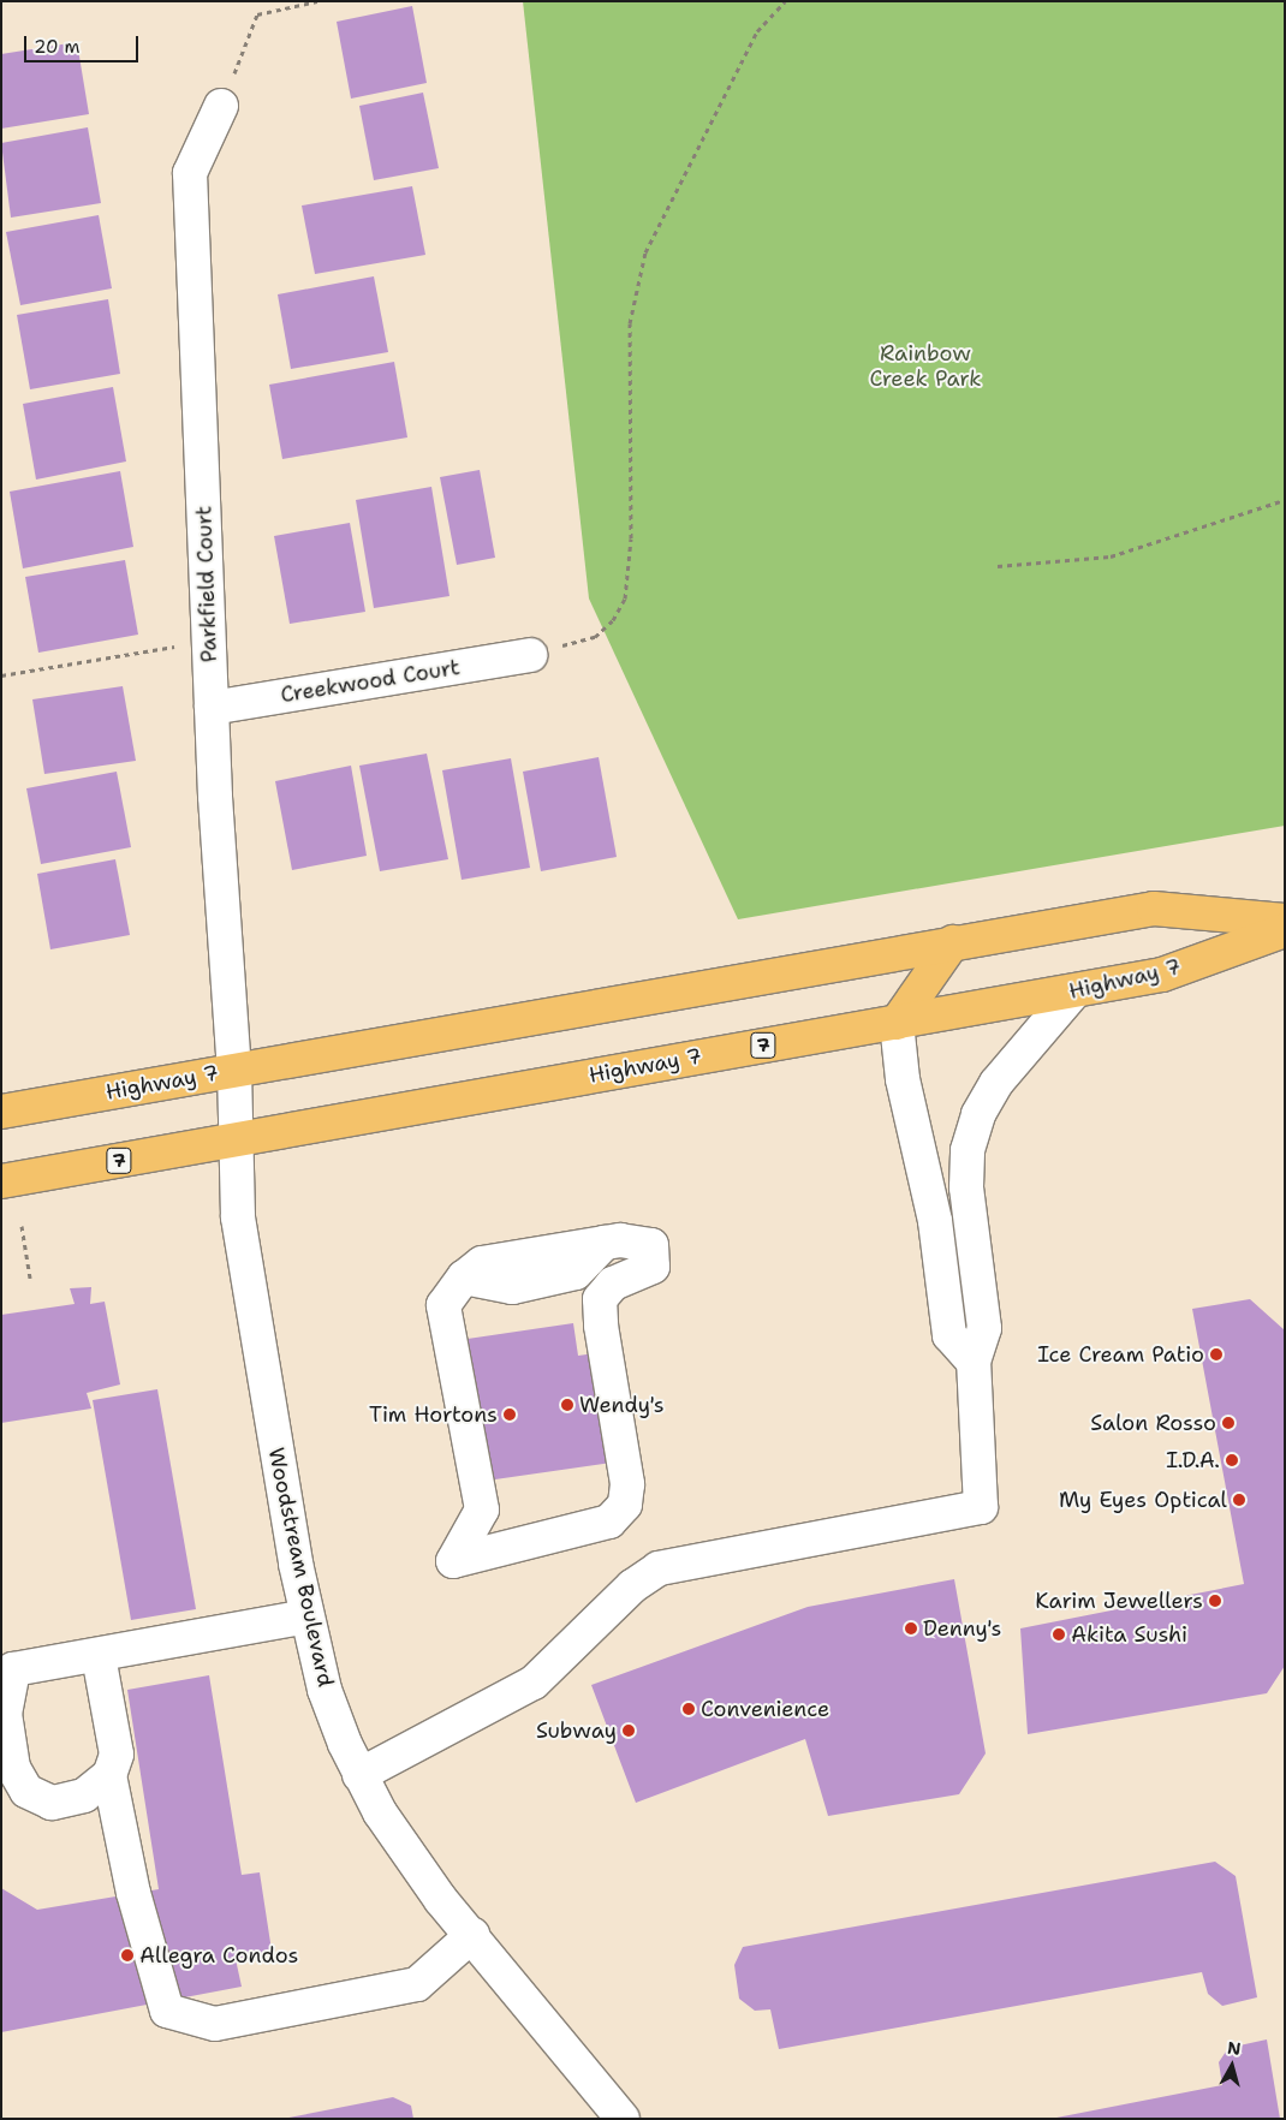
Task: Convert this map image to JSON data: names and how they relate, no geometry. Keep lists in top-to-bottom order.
{
  "streets": {
    "main road": ["Highway 7", "7"],
    "street": ["Parkfield Court", "Creekwood Court", "Woodstream Boulevard"]
  },
  "crossings": [
    ["Parkfield Court", "Creekwood Court"],
    ["Parkfield Court", "Highway 7"],
    ["Parkfield Court", "Woodstream Boulevard"],
    ["Highway 7", "Woodstream Boulevard"]
  ],
  "parks": ["Rainbow Creek Park"],
  "places": [
    "Ice Cream Patio",
    "Wendy's",
    "Tim Hortons",
    "Salon Rosso",
    "I.D.A.",
    "My Eyes Optical",
    "Karim Jewellers",
    "Denny's",
    "Akita Sushi",
    "Convenience",
    "Subway",
    "Allegra Condos"
  ],
  "scale_bar": "20 m",
  "north": "top"
}
